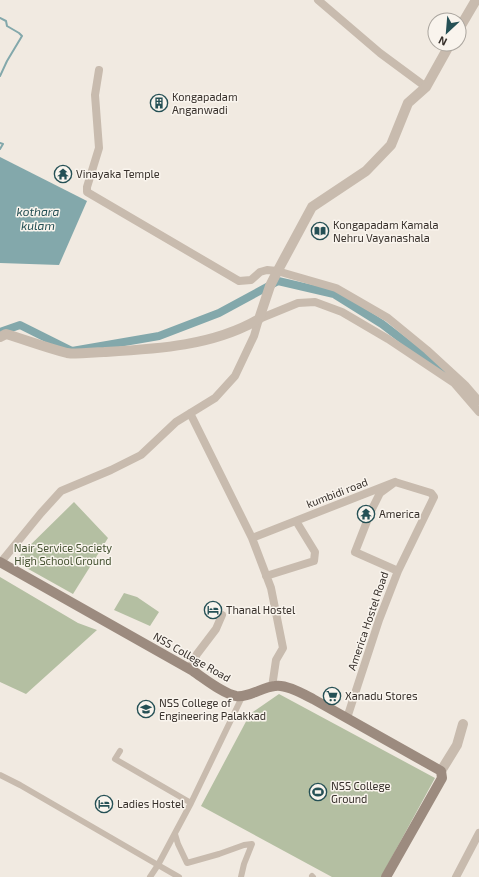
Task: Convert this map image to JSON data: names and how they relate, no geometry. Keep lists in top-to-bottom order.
{
  "streets": {
    "main road": ["NSS College Road"],
    "street": ["kumbidi road", "America Hostel Road"]
  },
  "crossings": [
    ["kumbidi road", "America Hostel Road"],
    ["America Hostel Road", "NSS College Road"]
  ],
  "water": ["kothara kulam"],
  "parks": ["Nair Service Society High School Ground"],
  "places": {
    "building": ["Kongapadam Anganwadi"],
    "temple": ["Vinayaka Temple", "America"],
    "library": ["Kongapadam Kamala Nehru Vayanashala"],
    "hotel": ["Thanal Hostel", "Ladies Hostel"],
    "supermarket": ["Xanadu Stores"],
    "school or university": ["NSS College of Engineering Palakkad"],
    "sports": ["NSS College Ground"]
  },
  "north": "bottom left"
}
